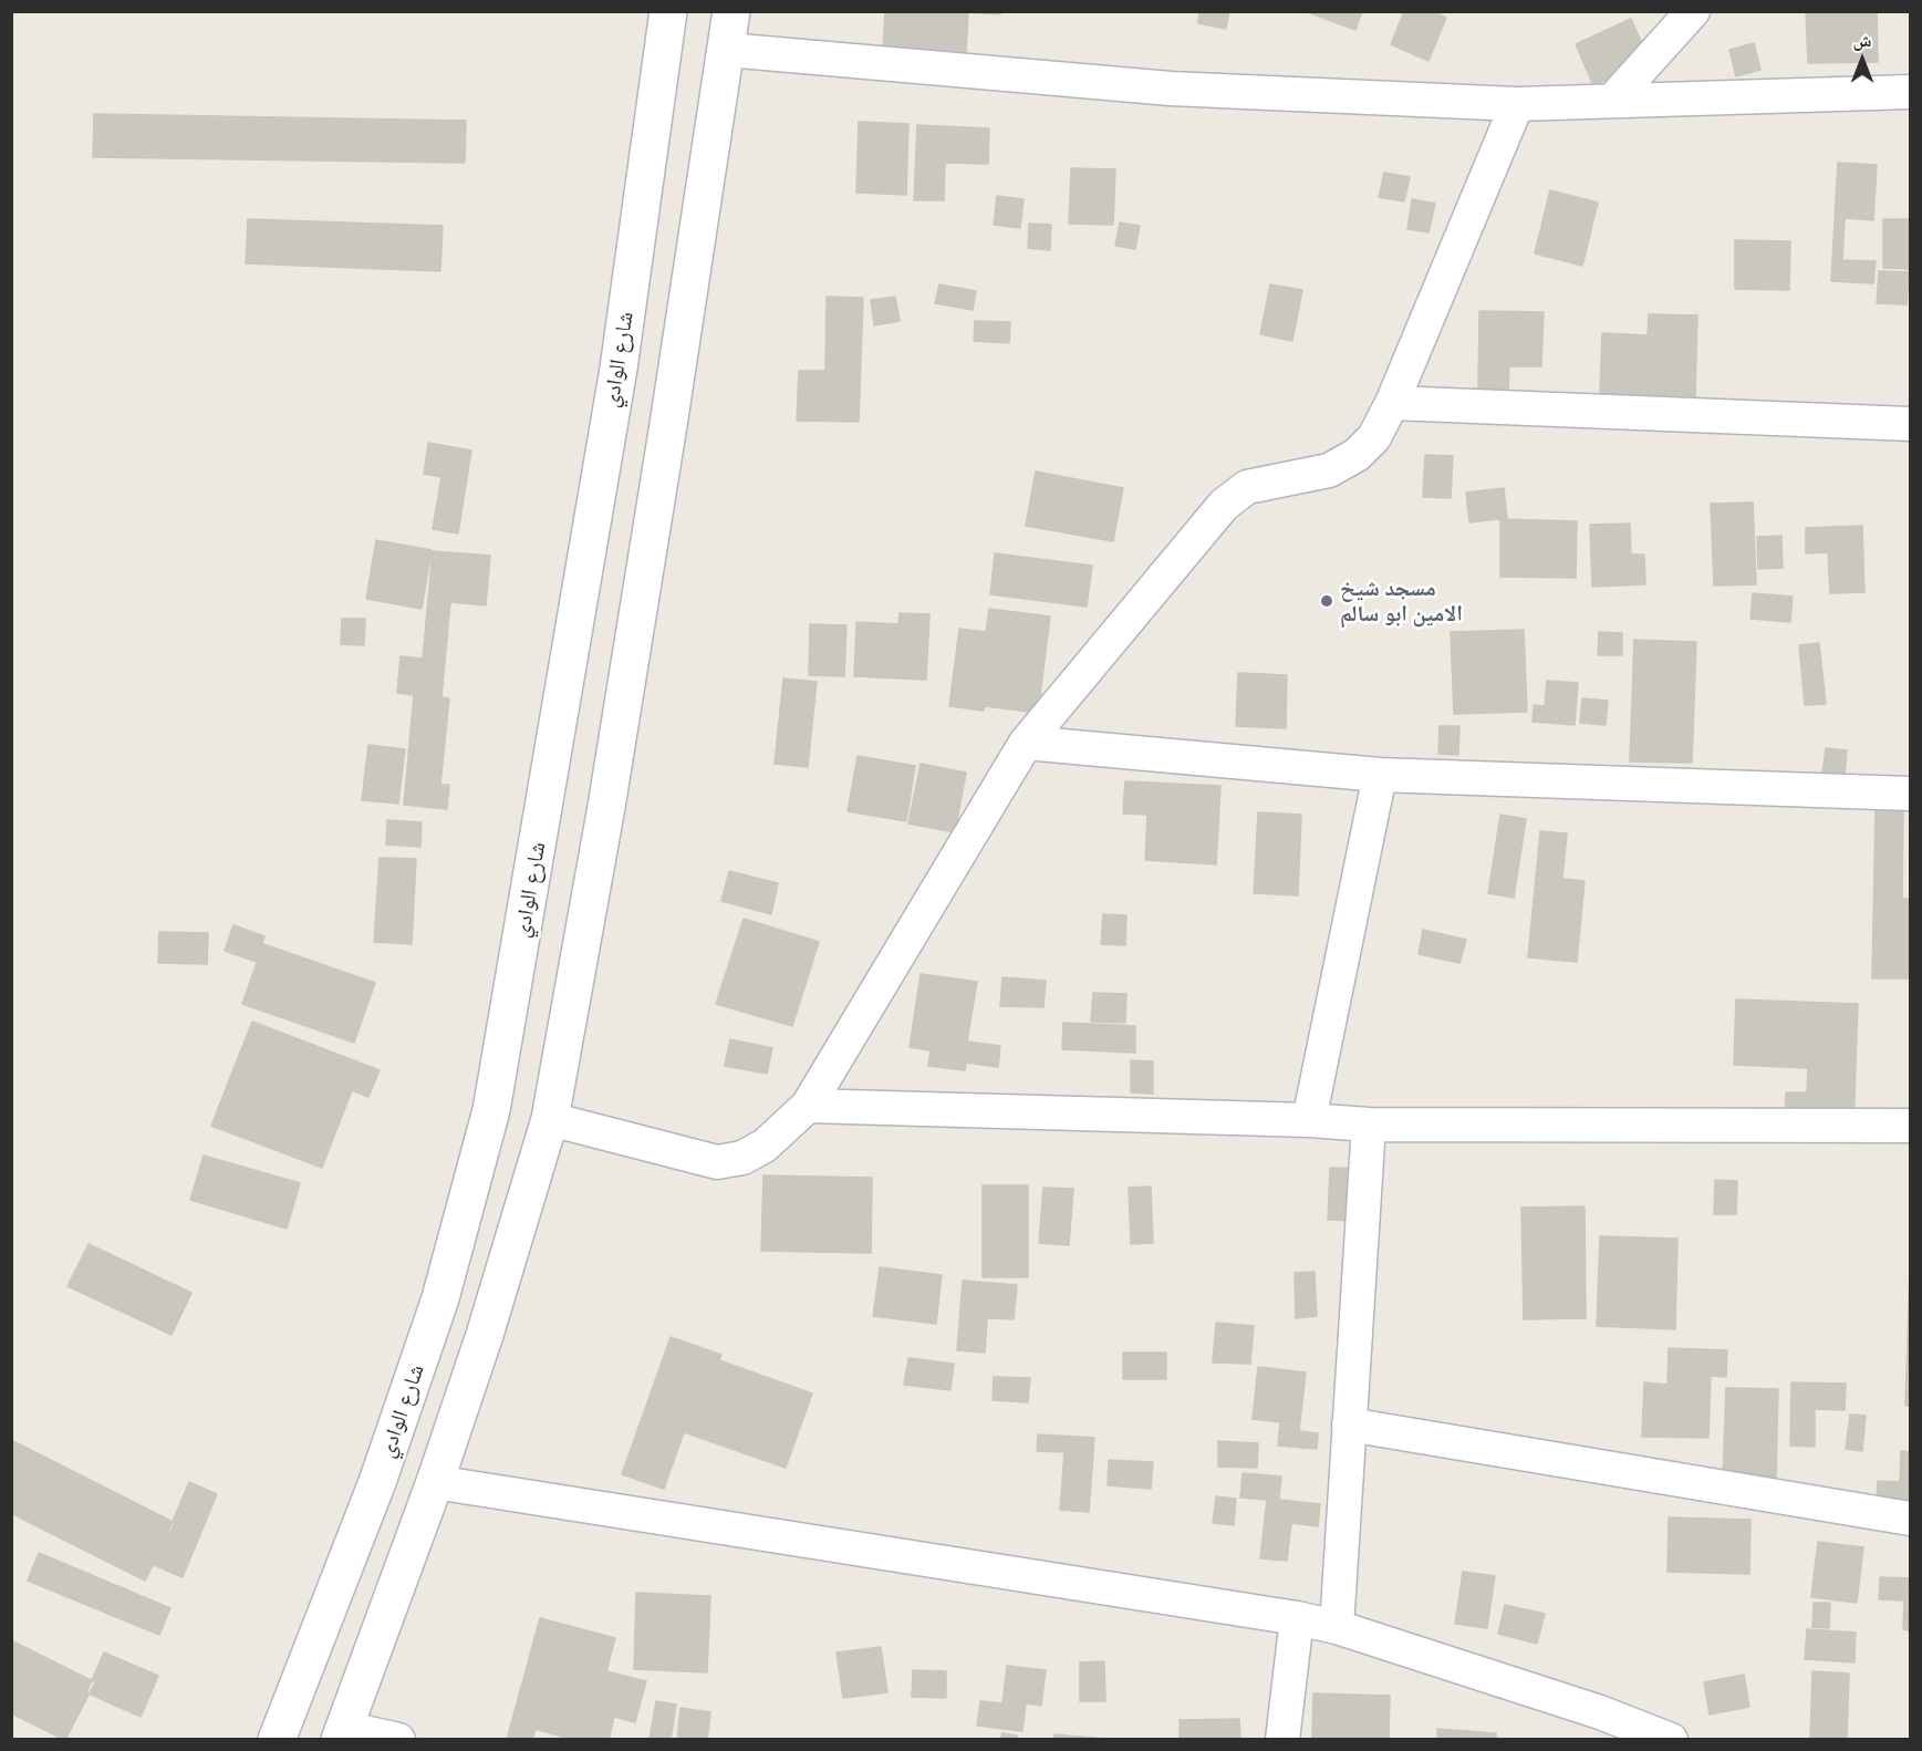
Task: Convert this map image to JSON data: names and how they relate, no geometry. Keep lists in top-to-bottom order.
{
  "streets": {
    "main road": ["شارع الوادي"]
  },
  "places": ["مسجد شيخ الامين ابو سالم"],
  "north": "top"
}
